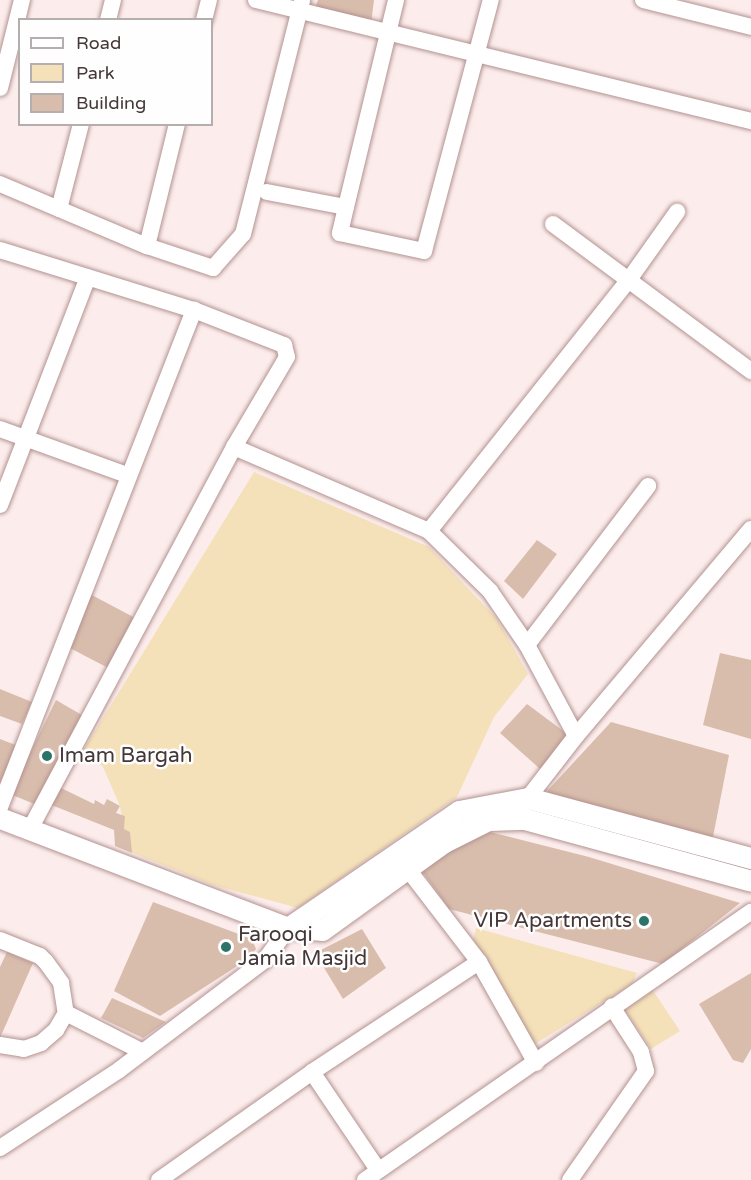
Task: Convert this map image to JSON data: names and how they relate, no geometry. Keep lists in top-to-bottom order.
{
  "places": ["Imam Bargah", "VIP Apartments", "Farooqi Jamia Masjid"],
  "legend": ["Road", "Park", "Building"]
}
